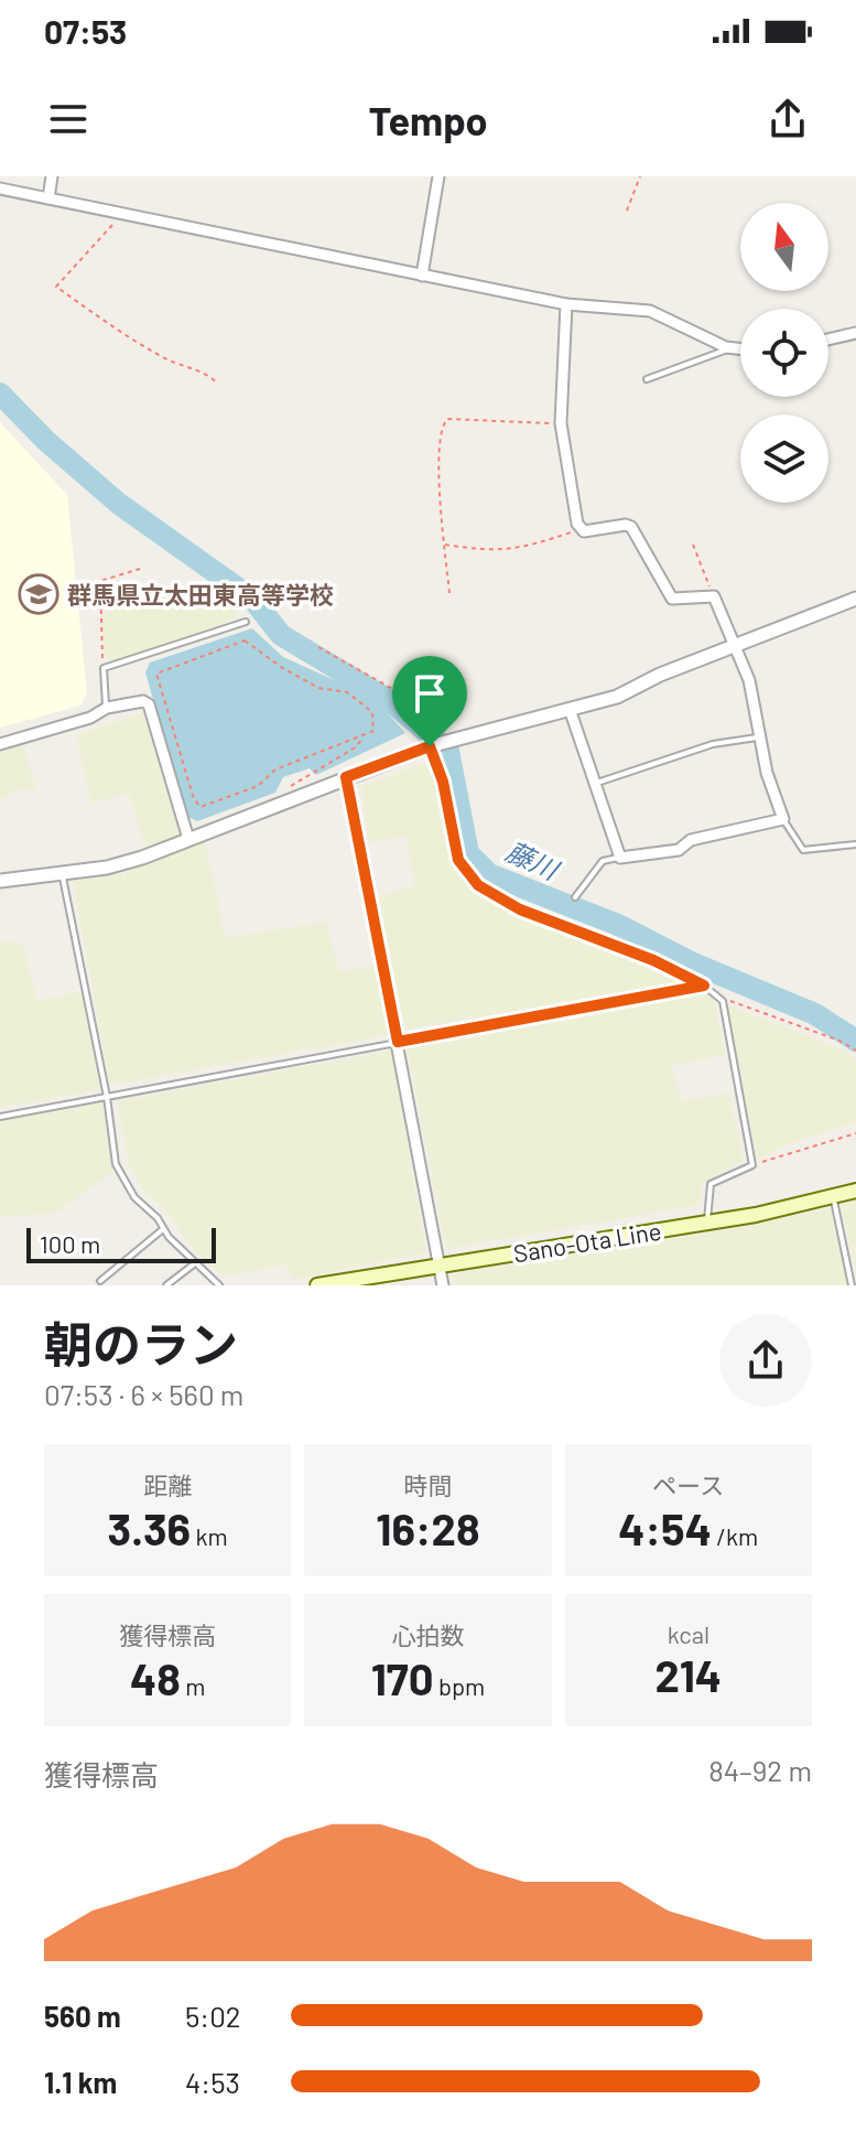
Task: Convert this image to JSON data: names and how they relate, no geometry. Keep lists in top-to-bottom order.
{
  "streets": {
    "main road": ["Sano-Ota Line"]
  },
  "water": ["藤川"],
  "places": {
    "school or university": ["群馬県立太田東高等学校"]
  },
  "scale_bar": "100 m",
  "north": "top",
  "page": {
    "status": "07:53",
    "header": "Tempo",
    "scale": "100 m",
    "heading": ["朝のラン", "07:53 · 6 × 560 m"],
    "stats": [
      ["距離", "3.36 km"],
      ["時間", "16:28"],
      ["ペース", "4:54 /km"],
      ["獲得標高", "48 m"],
      ["心拍数", "170 bpm"],
      ["kcal", "214"]
    ],
    "chart": ["獲得標高", "84–92 m"],
    "list": [
      {
        "name": "560 m",
        "note": "5:02"
      },
      {
        "name": "1.1 km",
        "note": "4:53"
      }
    ]
  }
}
